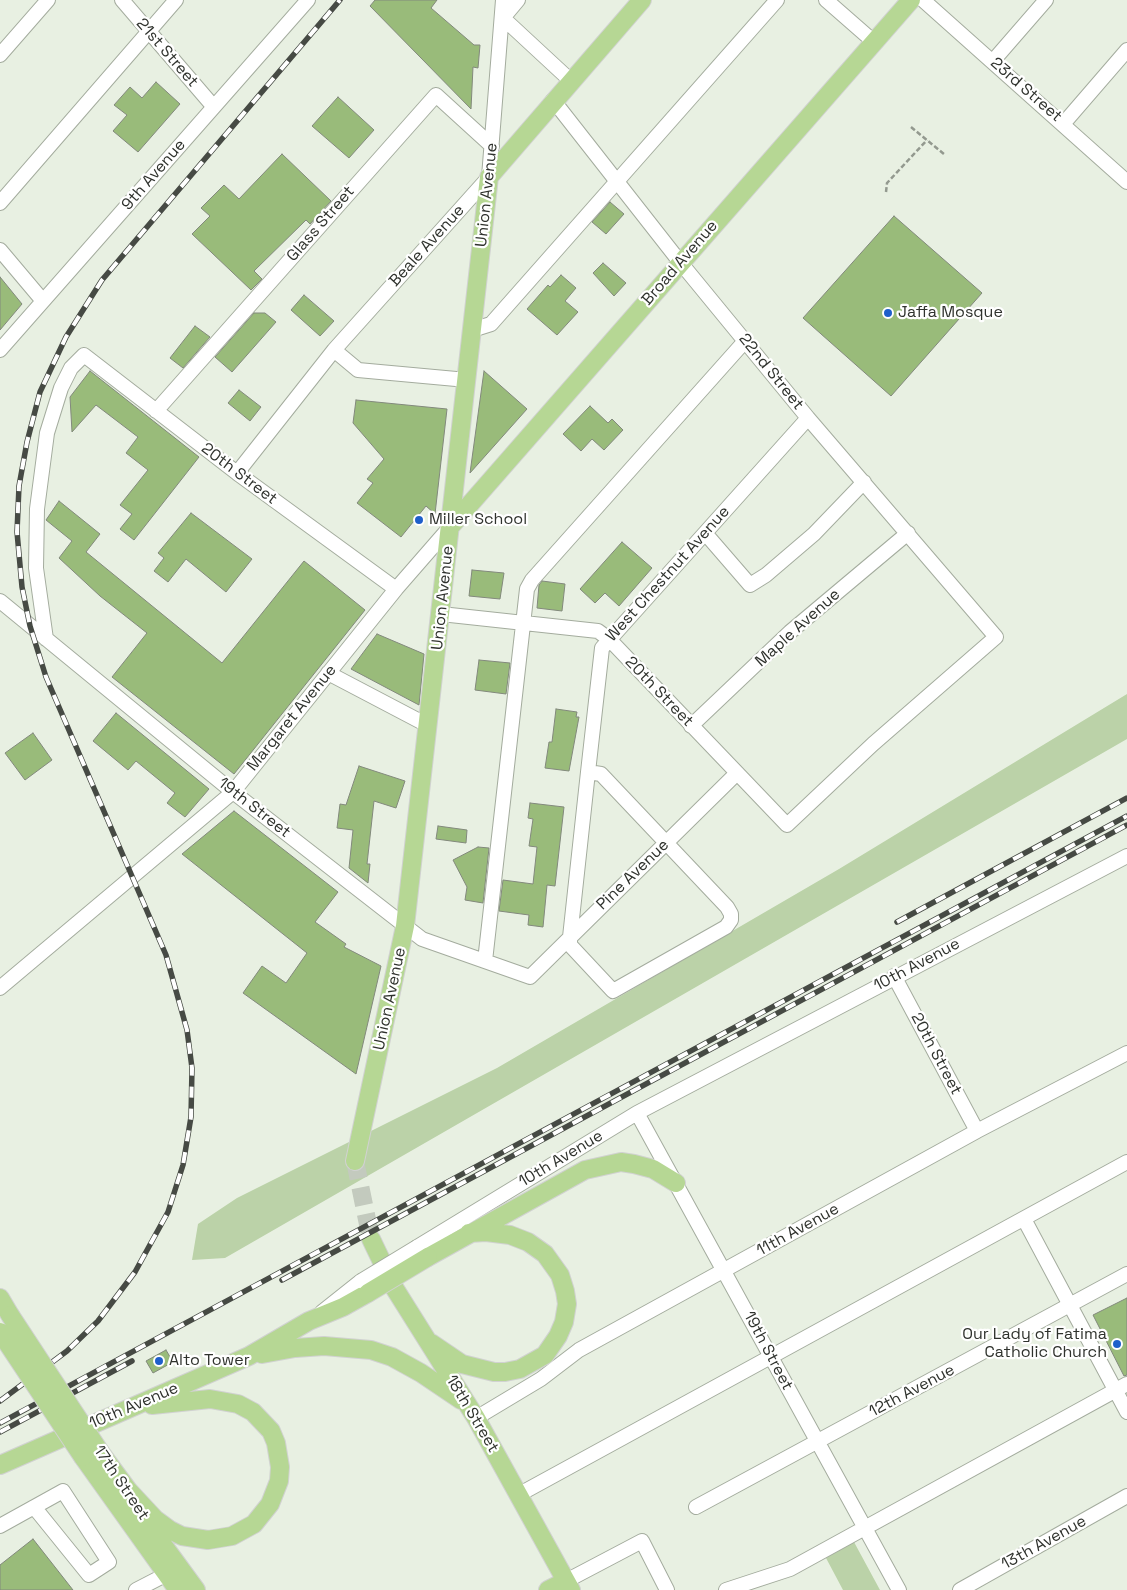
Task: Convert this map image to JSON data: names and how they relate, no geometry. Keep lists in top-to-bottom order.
{
  "streets": {
    "main road": [
      "Union Avenue",
      "Beale Avenue",
      "Broad Avenue",
      "10th Avenue",
      "18th Street",
      "17th Street"
    ],
    "street": [
      "21st Street",
      "23rd Street",
      "9th Avenue",
      "Glass Street",
      "22nd Street",
      "20th Street",
      "West Chestnut Avenue",
      "Maple Avenue",
      "Margaret Avenue",
      "19th Street",
      "Pine Avenue",
      "11th Avenue",
      "12th Avenue",
      "13th Avenue"
    ]
  },
  "crossings": [
    ["21st Street", "9th Avenue"],
    ["Union Avenue", "Glass Street"],
    ["Union Avenue", "Beale Avenue"],
    ["Union Avenue", "Broad Avenue"],
    ["Union Avenue", "20th Street"],
    ["Union Avenue", "Margaret Avenue"],
    ["Union Avenue", "19th Street"],
    ["Glass Street", "20th Street"],
    ["Beale Avenue", "22nd Street"],
    ["Beale Avenue", "20th Street"],
    ["Broad Avenue", "22nd Street"],
    ["Broad Avenue", "Margaret Avenue"],
    ["22nd Street", "20th Street"],
    ["22nd Street", "West Chestnut Avenue"],
    ["22nd Street", "Maple Avenue"],
    ["20th Street", "West Chestnut Avenue"],
    ["20th Street", "Maple Avenue"],
    ["20th Street", "Margaret Avenue"],
    ["20th Street", "19th Street"],
    ["20th Street", "Pine Avenue"],
    ["20th Street", "10th Avenue"],
    ["20th Street", "11th Avenue"],
    ["West Chestnut Avenue", "Pine Avenue"],
    ["Margaret Avenue", "19th Street"],
    ["19th Street", "Pine Avenue"],
    ["19th Street", "10th Avenue"],
    ["19th Street", "11th Avenue"],
    ["19th Street", "12th Avenue"],
    ["11th Avenue", "18th Street"]
  ],
  "places": [
    "Jaffa Mosque",
    "Miller School",
    "Our Lady of Fatima Catholic Church",
    "Alto Tower"
  ]
}
